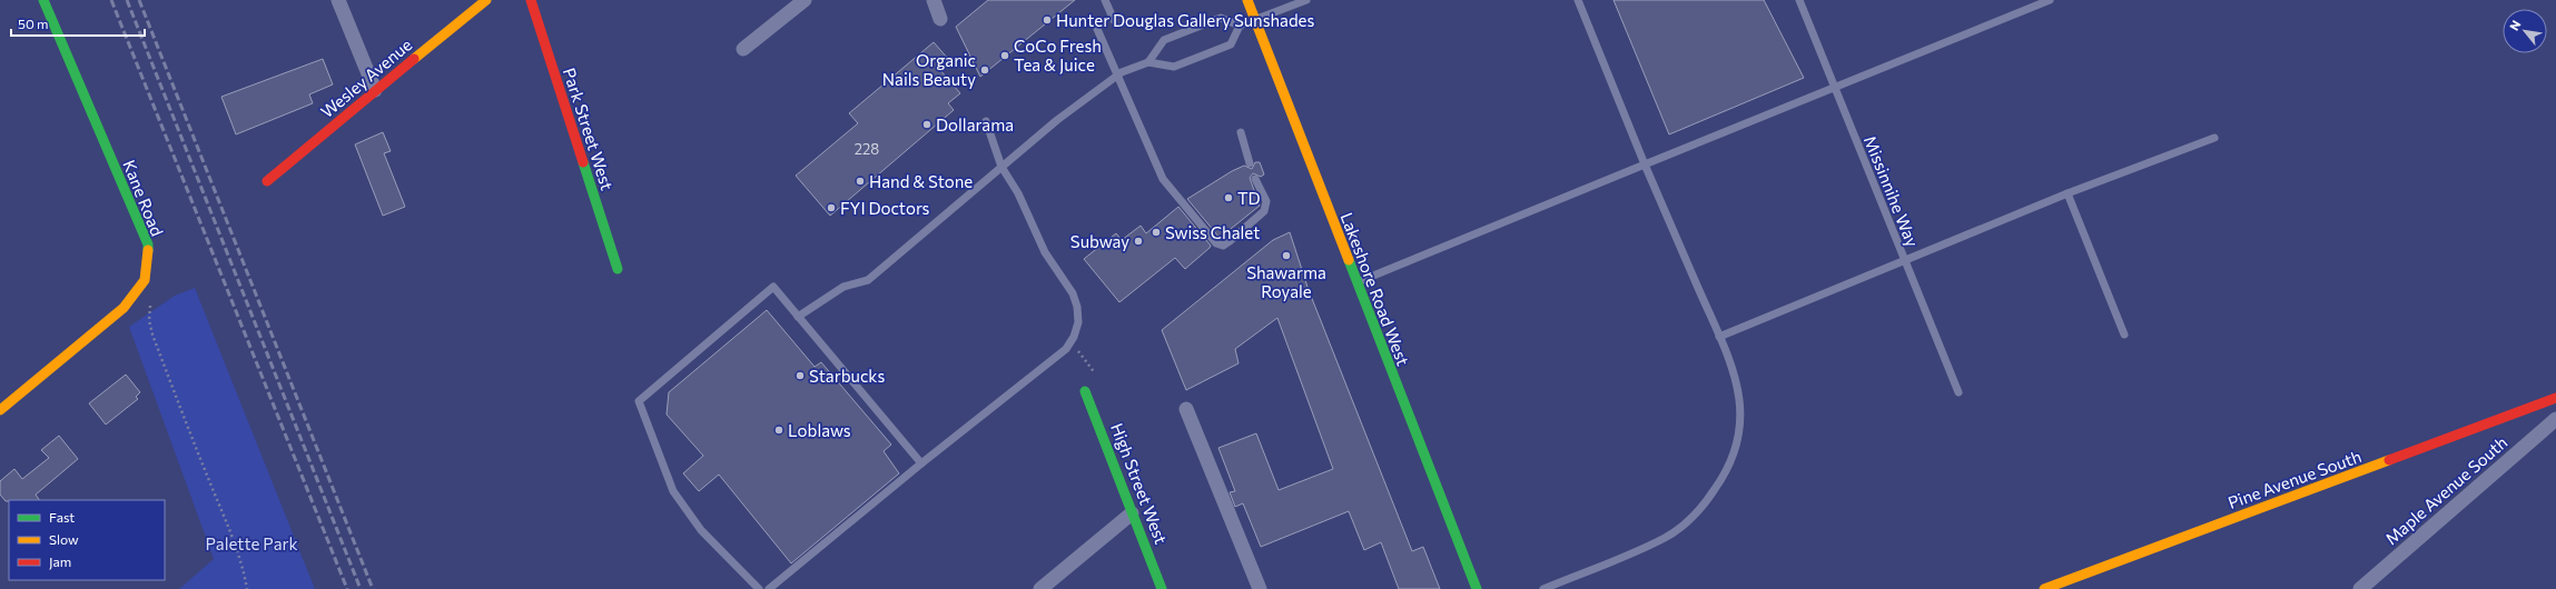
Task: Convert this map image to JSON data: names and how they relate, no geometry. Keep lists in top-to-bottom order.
{
  "streets": {
    "street": [
      "Wesley Avenue",
      "Park Street West",
      "Kane Road",
      "Lakeshore Road West",
      "Pine Avenue South",
      "High Street West",
      "Maple Avenue South"
    ],
    "lane": ["Missinnihe Way"]
  },
  "parks": ["Palette Park"],
  "places": [
    "Hunter Douglas Gallery Sunshades",
    "CoCo Fresh Tea & Juice",
    "Organic Nails Beauty",
    "Dollarama",
    "Hand & Stone",
    "TD",
    "FYI Doctors",
    "Swiss Chalet",
    "Subway",
    "Shawarma Royale",
    "Starbucks",
    "Loblaws"
  ],
  "house_numbers": ["228"],
  "legend": ["Fast", "Slow", "Jam"],
  "scale_bar": "50 m",
  "north": "top left"
}
